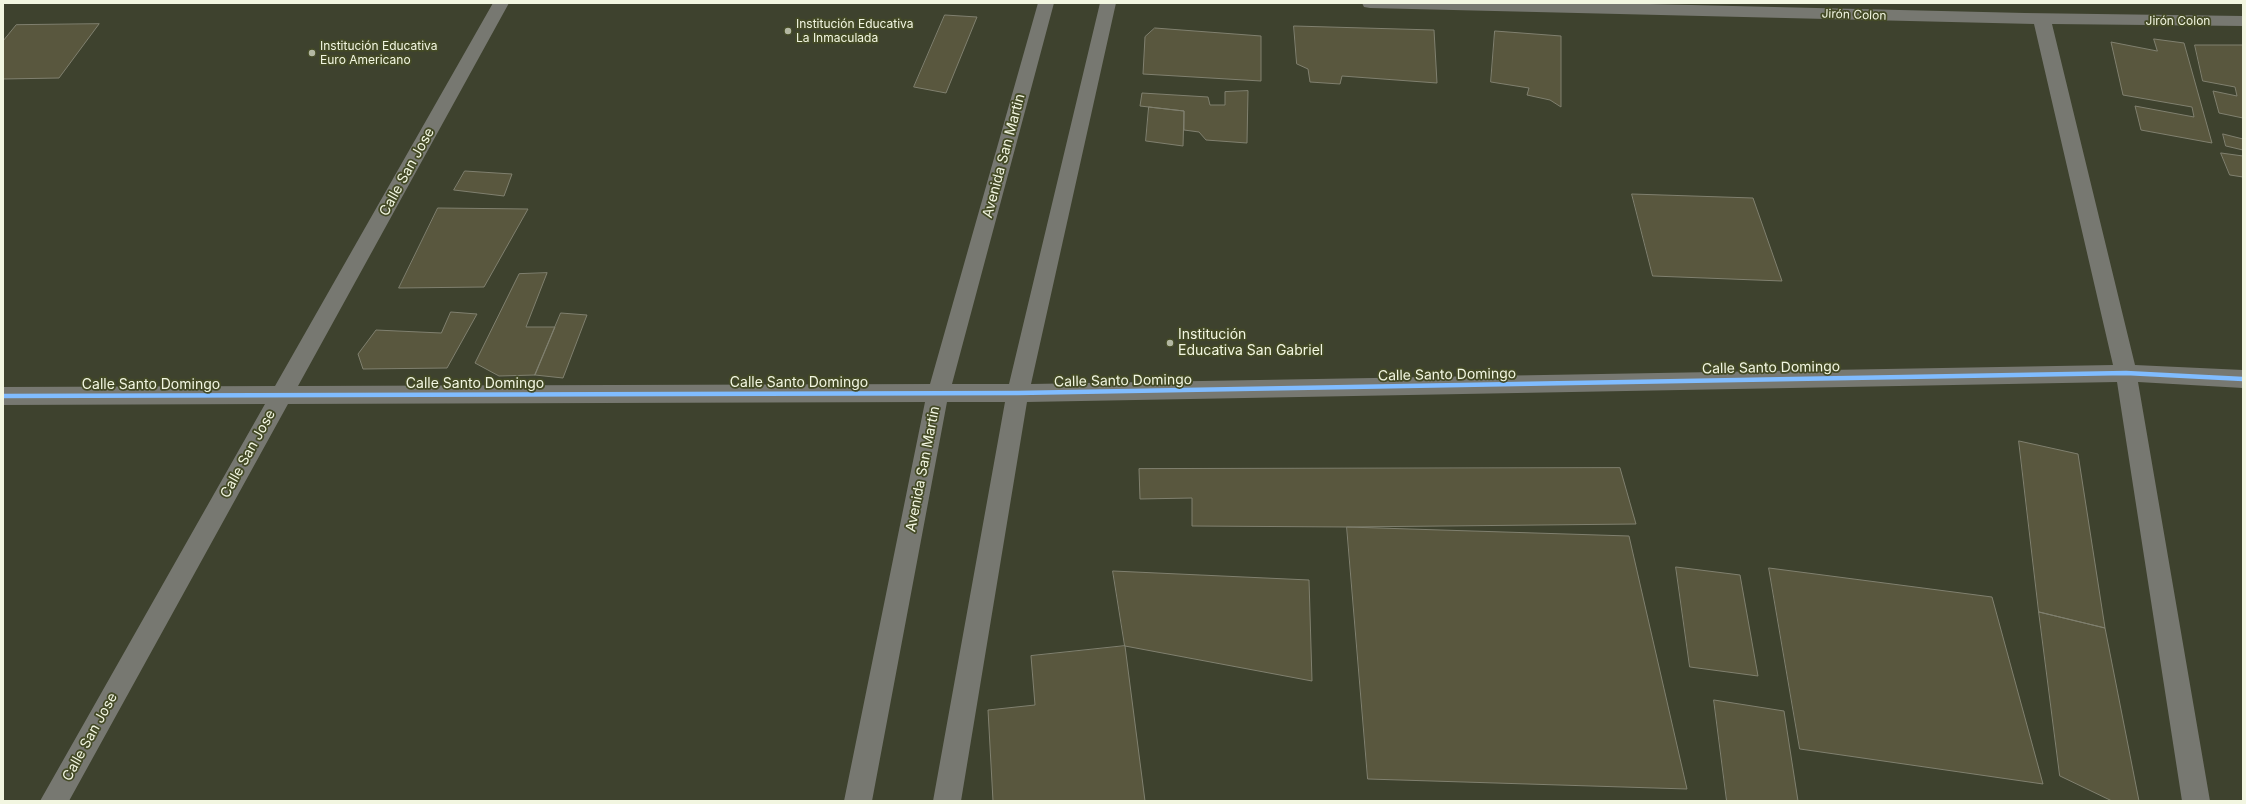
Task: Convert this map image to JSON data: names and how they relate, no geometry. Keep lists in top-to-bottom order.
{
  "streets": {
    "street": [
      "Jirón Colon",
      "Avenida San Martin",
      "Calle San Jose",
      "Calle Santo Domingo"
    ]
  },
  "crossings": [
    ["Avenida San Martin", "Calle Santo Domingo"],
    ["Calle San Jose", "Calle Santo Domingo"]
  ],
  "places": ["Institución Educativa La Inmaculada", "Institución Educativa Euro Americano", "Institución Educativa San Gabriel"]
}
